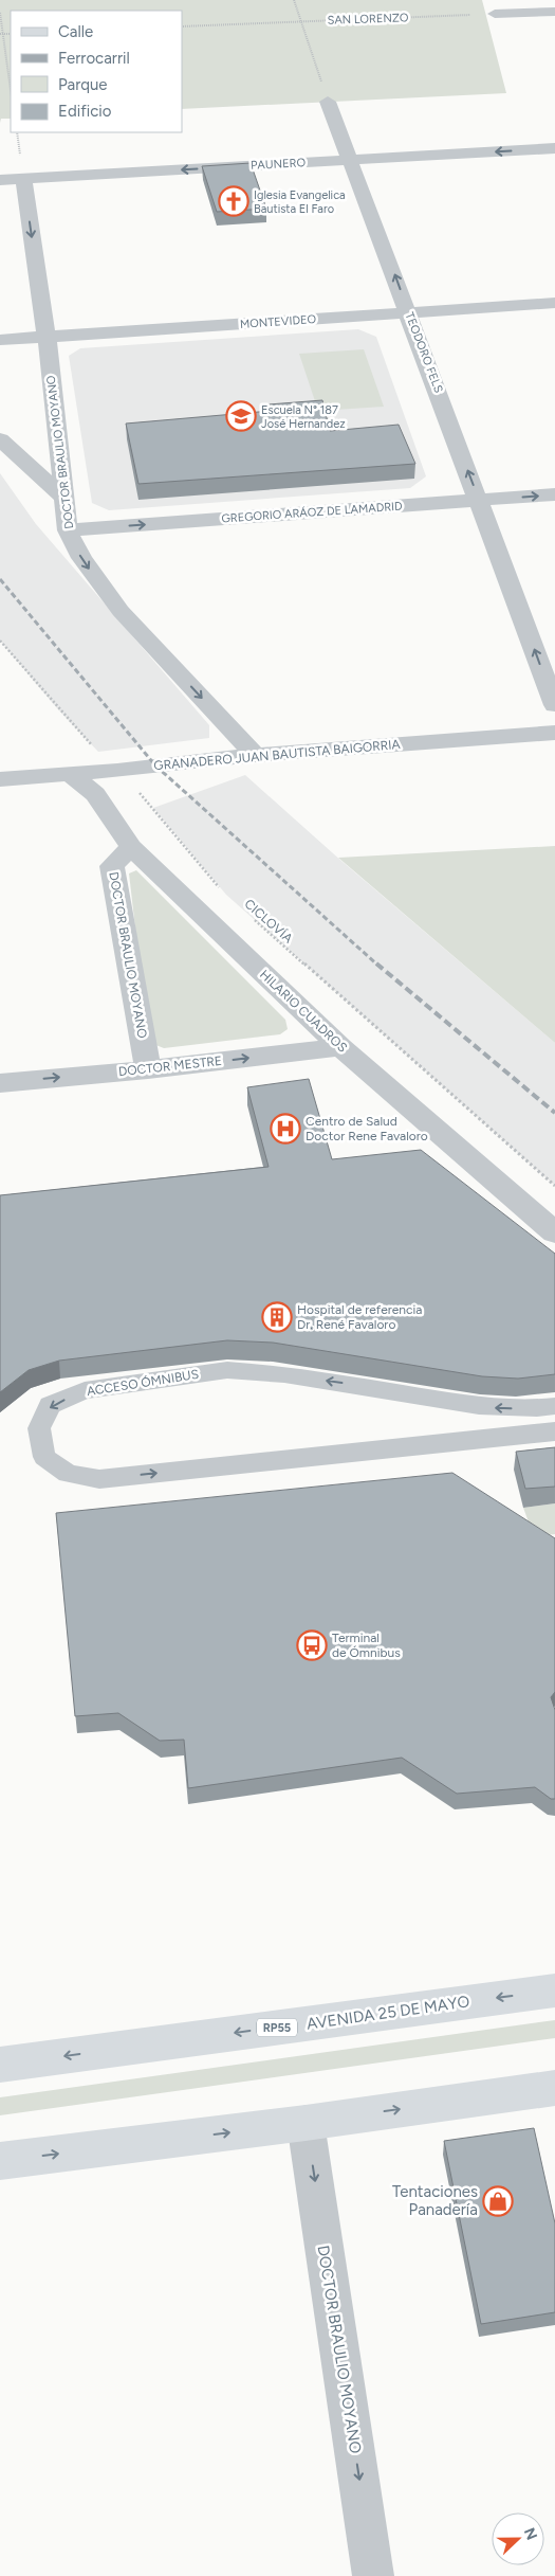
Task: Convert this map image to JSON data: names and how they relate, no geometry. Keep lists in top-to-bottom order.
{
  "streets": {
    "main road": ["AVENIDA 25 DE MAYO", "RP55"],
    "street": [
      "PAUNERO",
      "MONTEVIDEO",
      "TEODORO FELS",
      "DOCTOR BRAULIO MOYANO",
      "GREGORIO ARÁOZ DE LAMADRID",
      "GRANADERO JUAN BAUTISTA BAIGORRIA",
      "HILARIO CUADROS",
      "DOCTOR MESTRE"
    ],
    "lane": ["ACCESO ÓMNIBUS"],
    "path": ["SAN LORENZO", "CICLOVÍA"]
  },
  "crossings": [
    ["PAUNERO", "TEODORO FELS"],
    ["PAUNERO", "DOCTOR BRAULIO MOYANO"],
    ["MONTEVIDEO", "TEODORO FELS"],
    ["MONTEVIDEO", "DOCTOR BRAULIO MOYANO"],
    ["TEODORO FELS", "GREGORIO ARÁOZ DE LAMADRID"],
    ["DOCTOR BRAULIO MOYANO", "GREGORIO ARÁOZ DE LAMADRID"],
    ["DOCTOR BRAULIO MOYANO", "GRANADERO JUAN BAUTISTA BAIGORRIA"],
    ["DOCTOR BRAULIO MOYANO", "HILARIO CUADROS"],
    ["DOCTOR BRAULIO MOYANO", "DOCTOR MESTRE"],
    ["GRANADERO JUAN BAUTISTA BAIGORRIA", "HILARIO CUADROS"],
    ["HILARIO CUADROS", "DOCTOR MESTRE"]
  ],
  "one_way": [
    "PAUNERO",
    "TEODORO FELS",
    "DOCTOR BRAULIO MOYANO",
    "GREGORIO ARÁOZ DE LAMADRID",
    "DOCTOR MESTRE"
  ],
  "places": {
    "church": ["Iglesia Evangelica Bautista El Faro"],
    "school or university": ["Escuela N° 187 José Hernandez"],
    "hospital": ["Centro de Salud Doctor Rene Favaloro"],
    "building": ["Hospital de referencia Dr. René Favaloro"],
    "bus stop": ["Terminal de Ómnibus"],
    "shop": ["Tentaciones Panadería"]
  },
  "legend": [
    "Calle",
    "Ferrocarril",
    "Parque",
    "Edificio"
  ],
  "north": "right"
}
